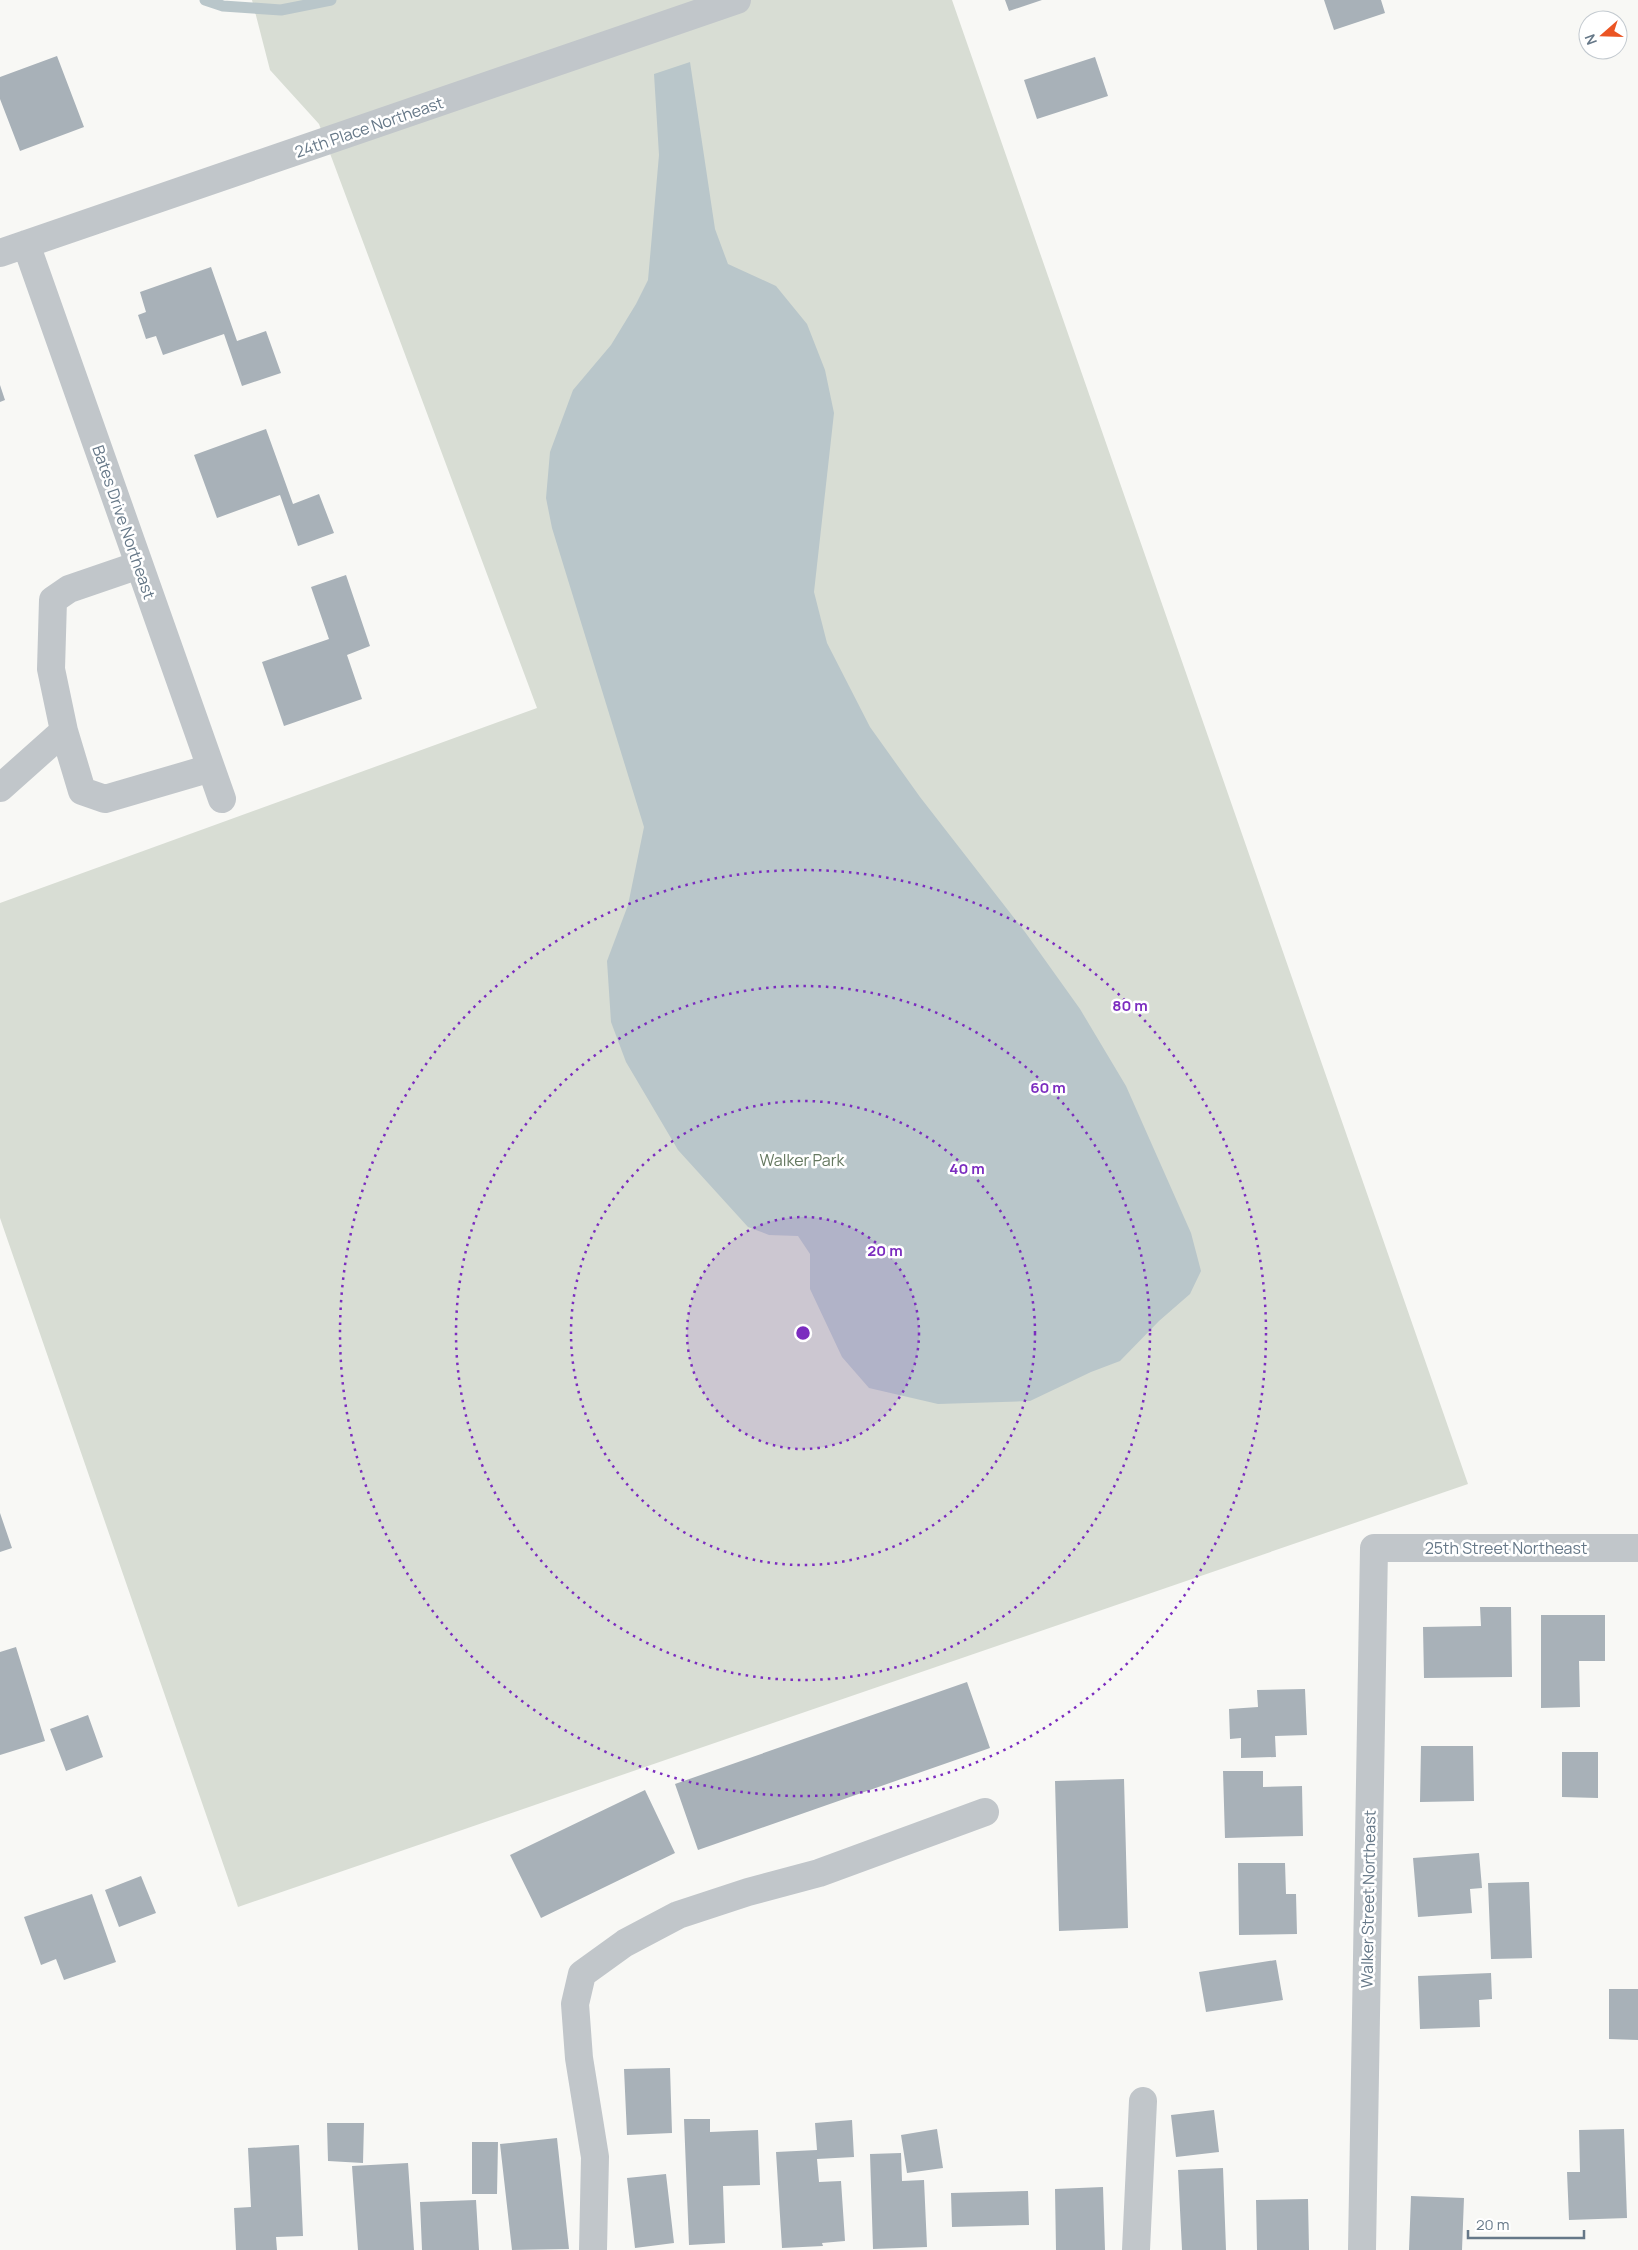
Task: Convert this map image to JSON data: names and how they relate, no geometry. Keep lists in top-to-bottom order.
{
  "streets": {
    "street": [
      "24th Place Northeast",
      "Bates Drive Northeast",
      "25th Street Northeast",
      "Walker Street Northeast"
    ]
  },
  "crossings": [
    ["24th Place Northeast", "Bates Drive Northeast"],
    ["25th Street Northeast", "Walker Street Northeast"]
  ],
  "parks": ["Walker Park"],
  "scale_bar": "20 m",
  "north": "left",
  "rings": [
    "80 m",
    "60 m",
    "40 m",
    "20 m"
  ]
}
